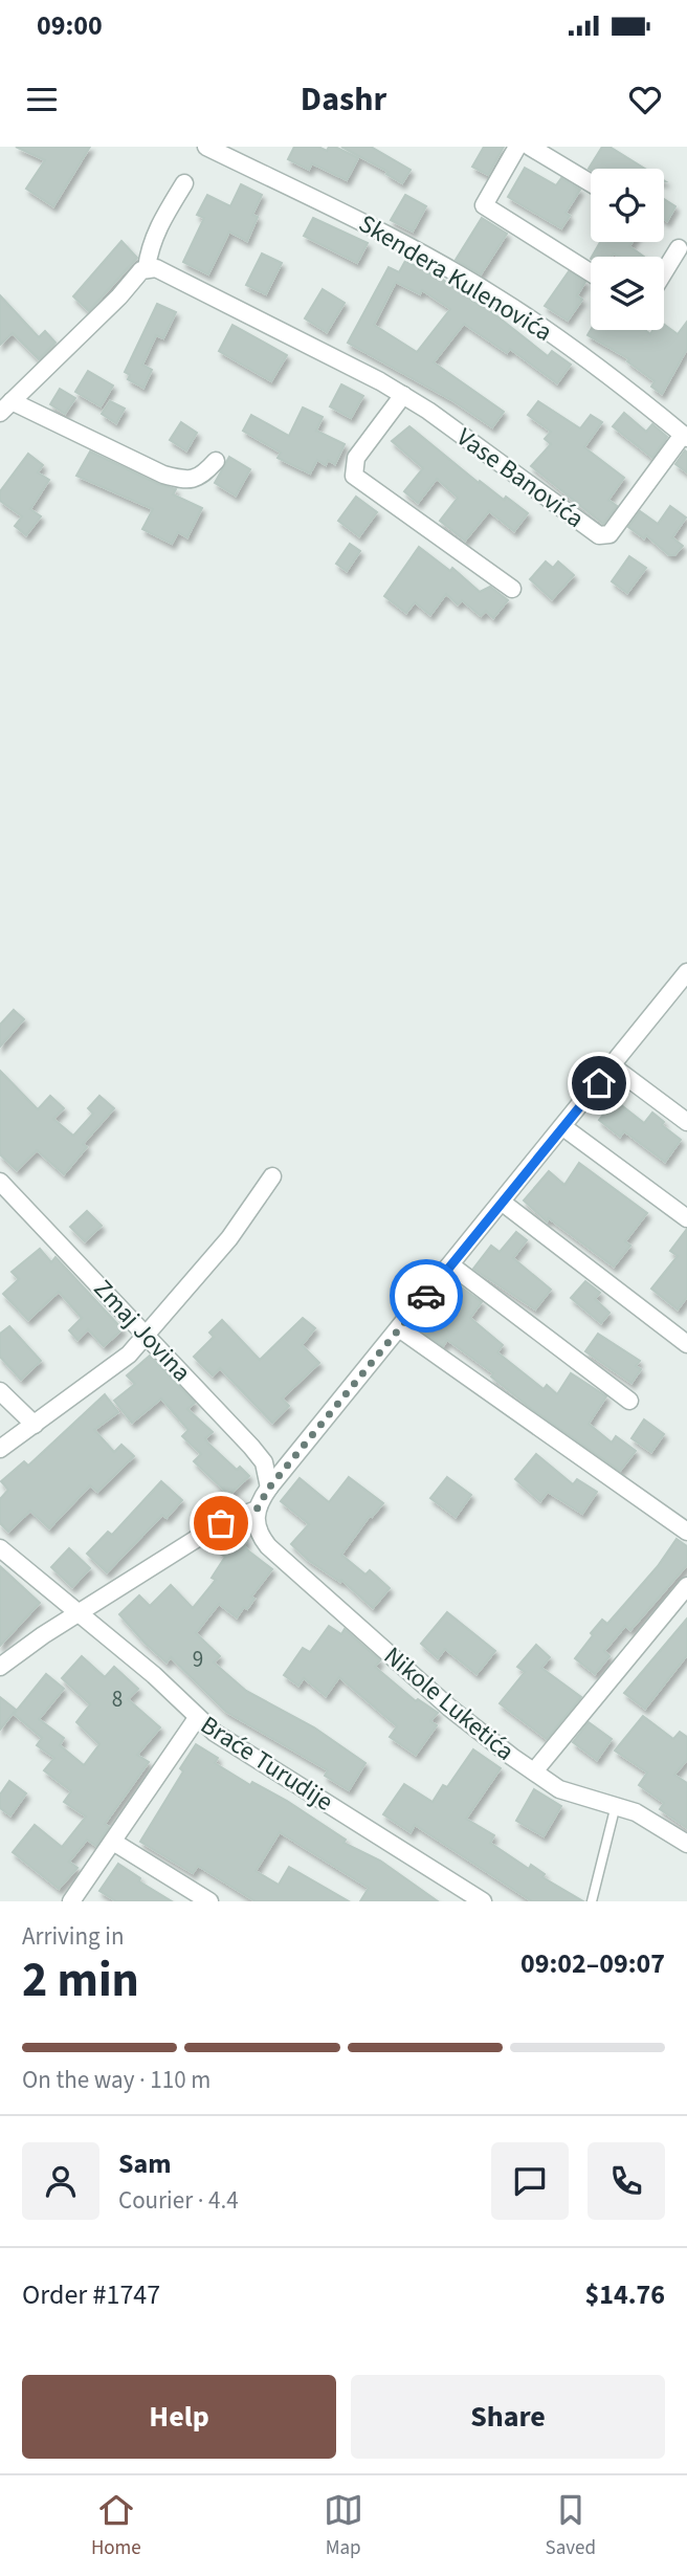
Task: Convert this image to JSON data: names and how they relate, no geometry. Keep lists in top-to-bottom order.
{
  "streets": {
    "street": [
      "Skendera Kulenovića",
      "Vase Banovića",
      "Zmaj Jovina",
      "Nikole Luketića",
      "Braće Turudije"
    ]
  },
  "crossings": [
    ["Skendera Kulenovića", "Vase Banovića"]
  ],
  "house_numbers": ["9", "8"],
  "page": {
    "status": "09:00",
    "header": "Dashr",
    "heading": ["2 min", "Arriving in", "09:02–09:07"],
    "panel": [
      "Sam",
      "Courier · 4.4",
      "Order #1747",
      "$14.76"
    ],
    "bar": "On the way · 110 m",
    "buttons": ["Help", "Share"],
    "tabs": ["Home", "Map", "Saved"]
  }
}
